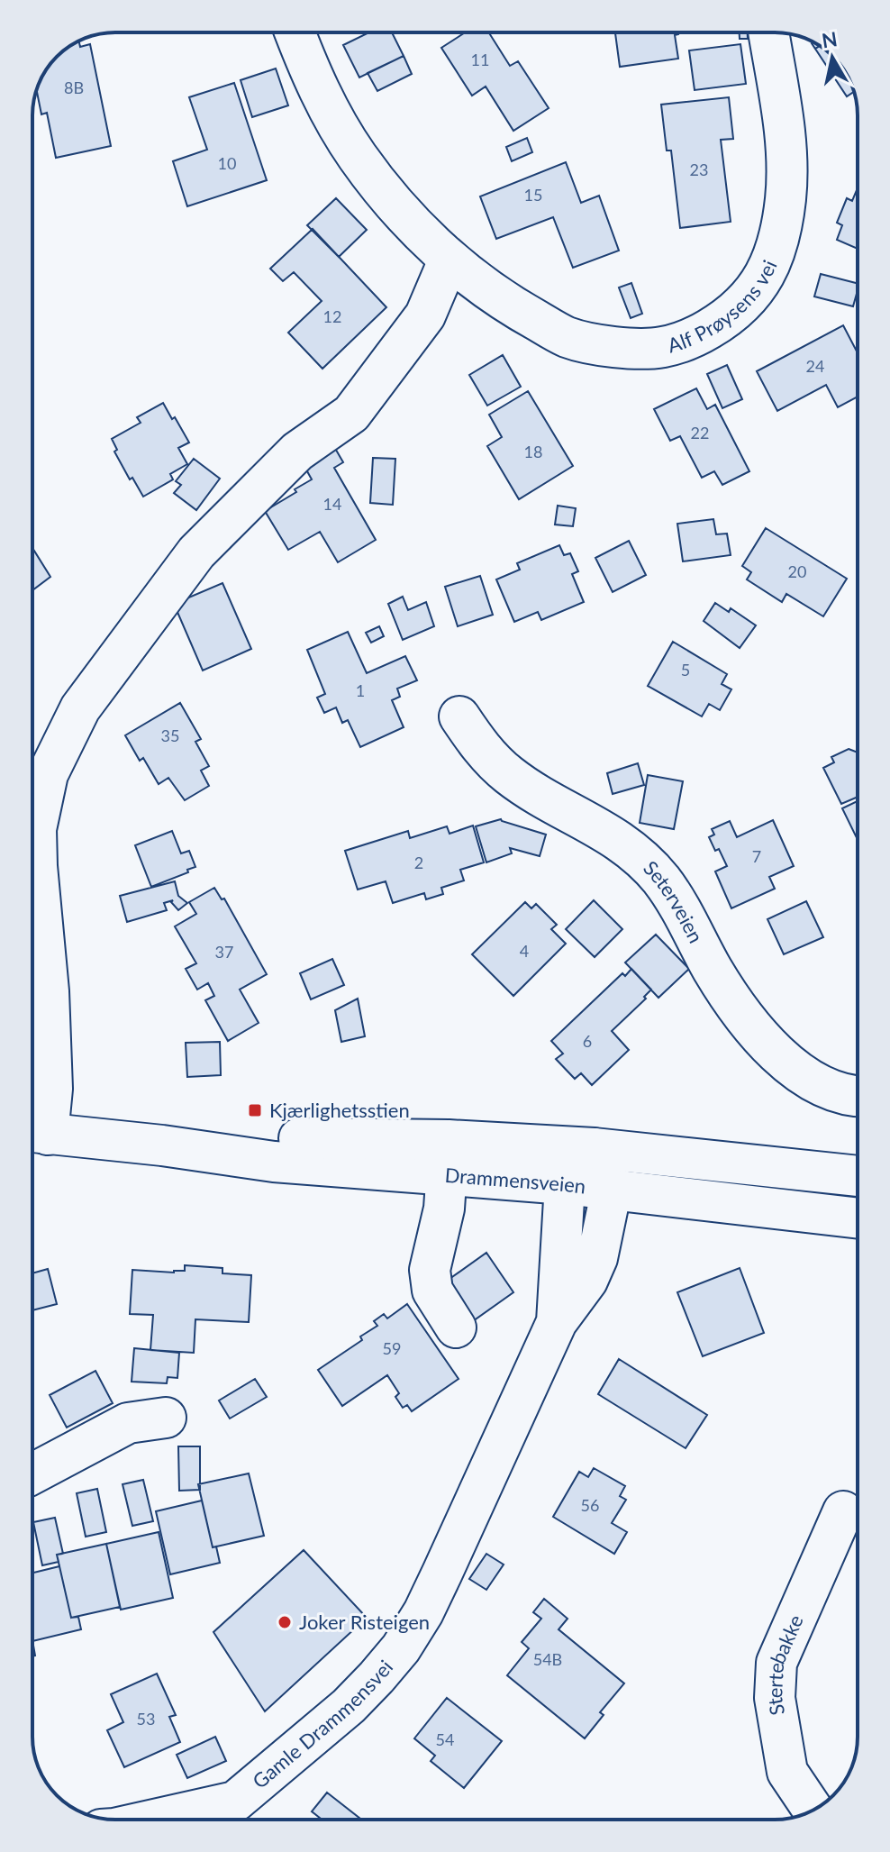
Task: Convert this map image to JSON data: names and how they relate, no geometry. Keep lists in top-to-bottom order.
{
  "streets": {
    "street": [
      "Alf Prøysens vei",
      "Seterveien",
      "Drammensveien",
      "Stertebakke",
      "Gamle Drammensvei"
    ]
  },
  "crossings": [
    ["Drammensveien", "Gamle Drammensvei"]
  ],
  "places": {
    "transit": ["Kjærlighetsstien"],
    "other": ["Joker Risteigen"]
  },
  "house_numbers": [
    "11",
    "8B",
    "10",
    "23",
    "15",
    "12",
    "24",
    "22",
    "18",
    "14",
    "20",
    "5",
    "1",
    "35",
    "7",
    "2",
    "4",
    "37",
    "6",
    "59",
    "56",
    "54B",
    "53",
    "54"
  ],
  "north": "top"
}
